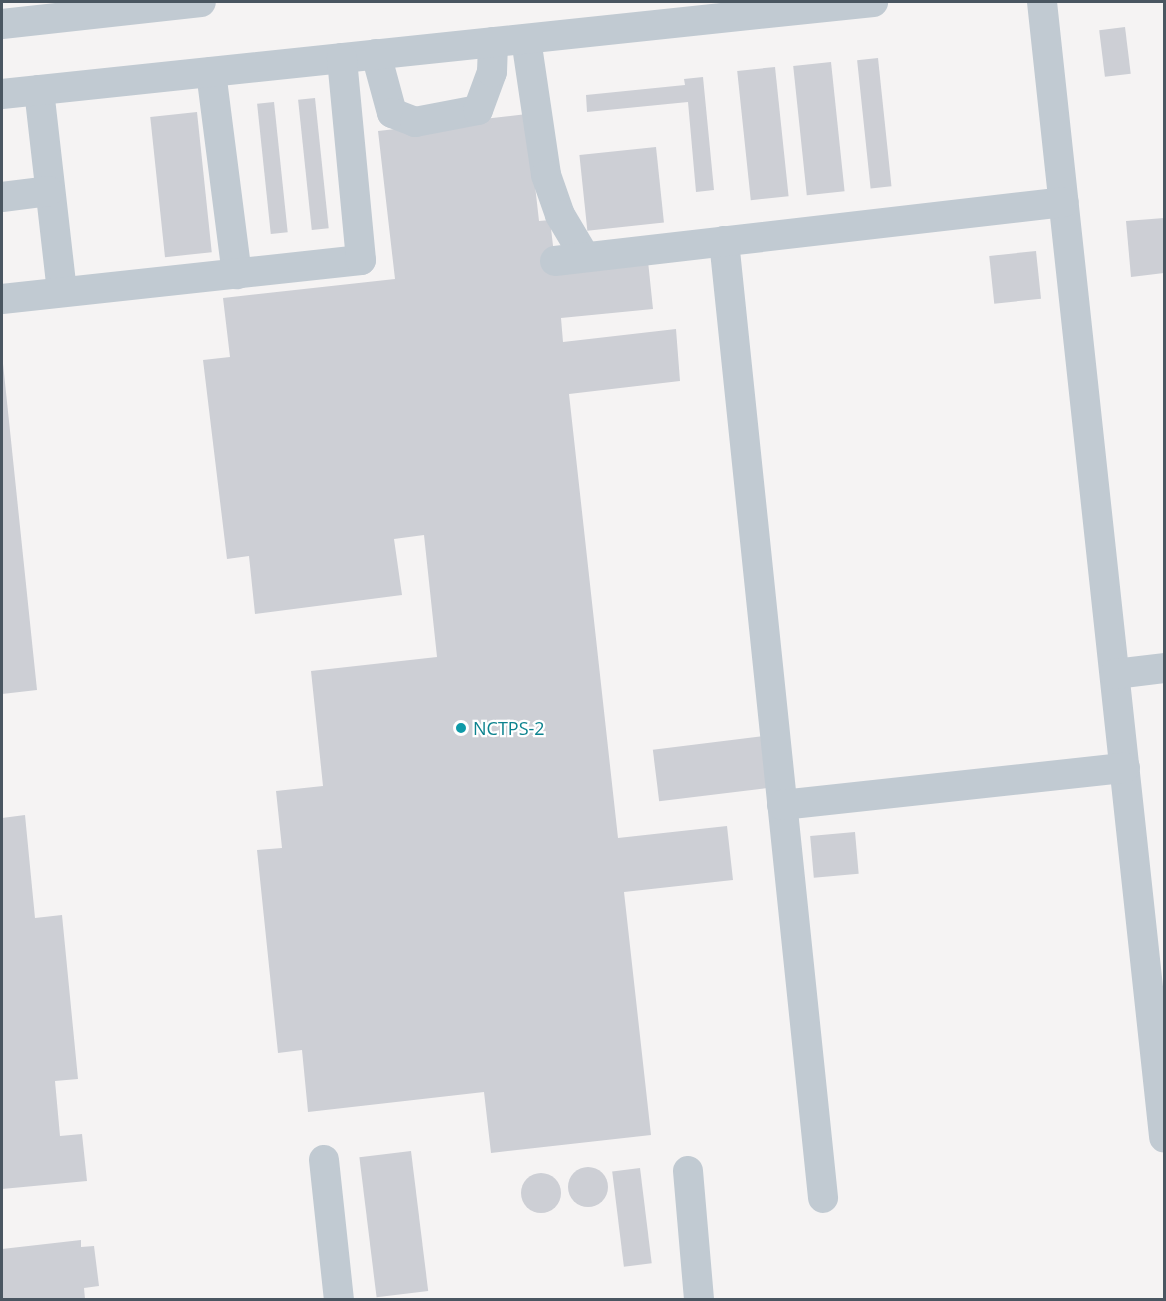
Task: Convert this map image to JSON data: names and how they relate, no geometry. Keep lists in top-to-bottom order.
{
  "places": ["NCTPS-2"]
}
